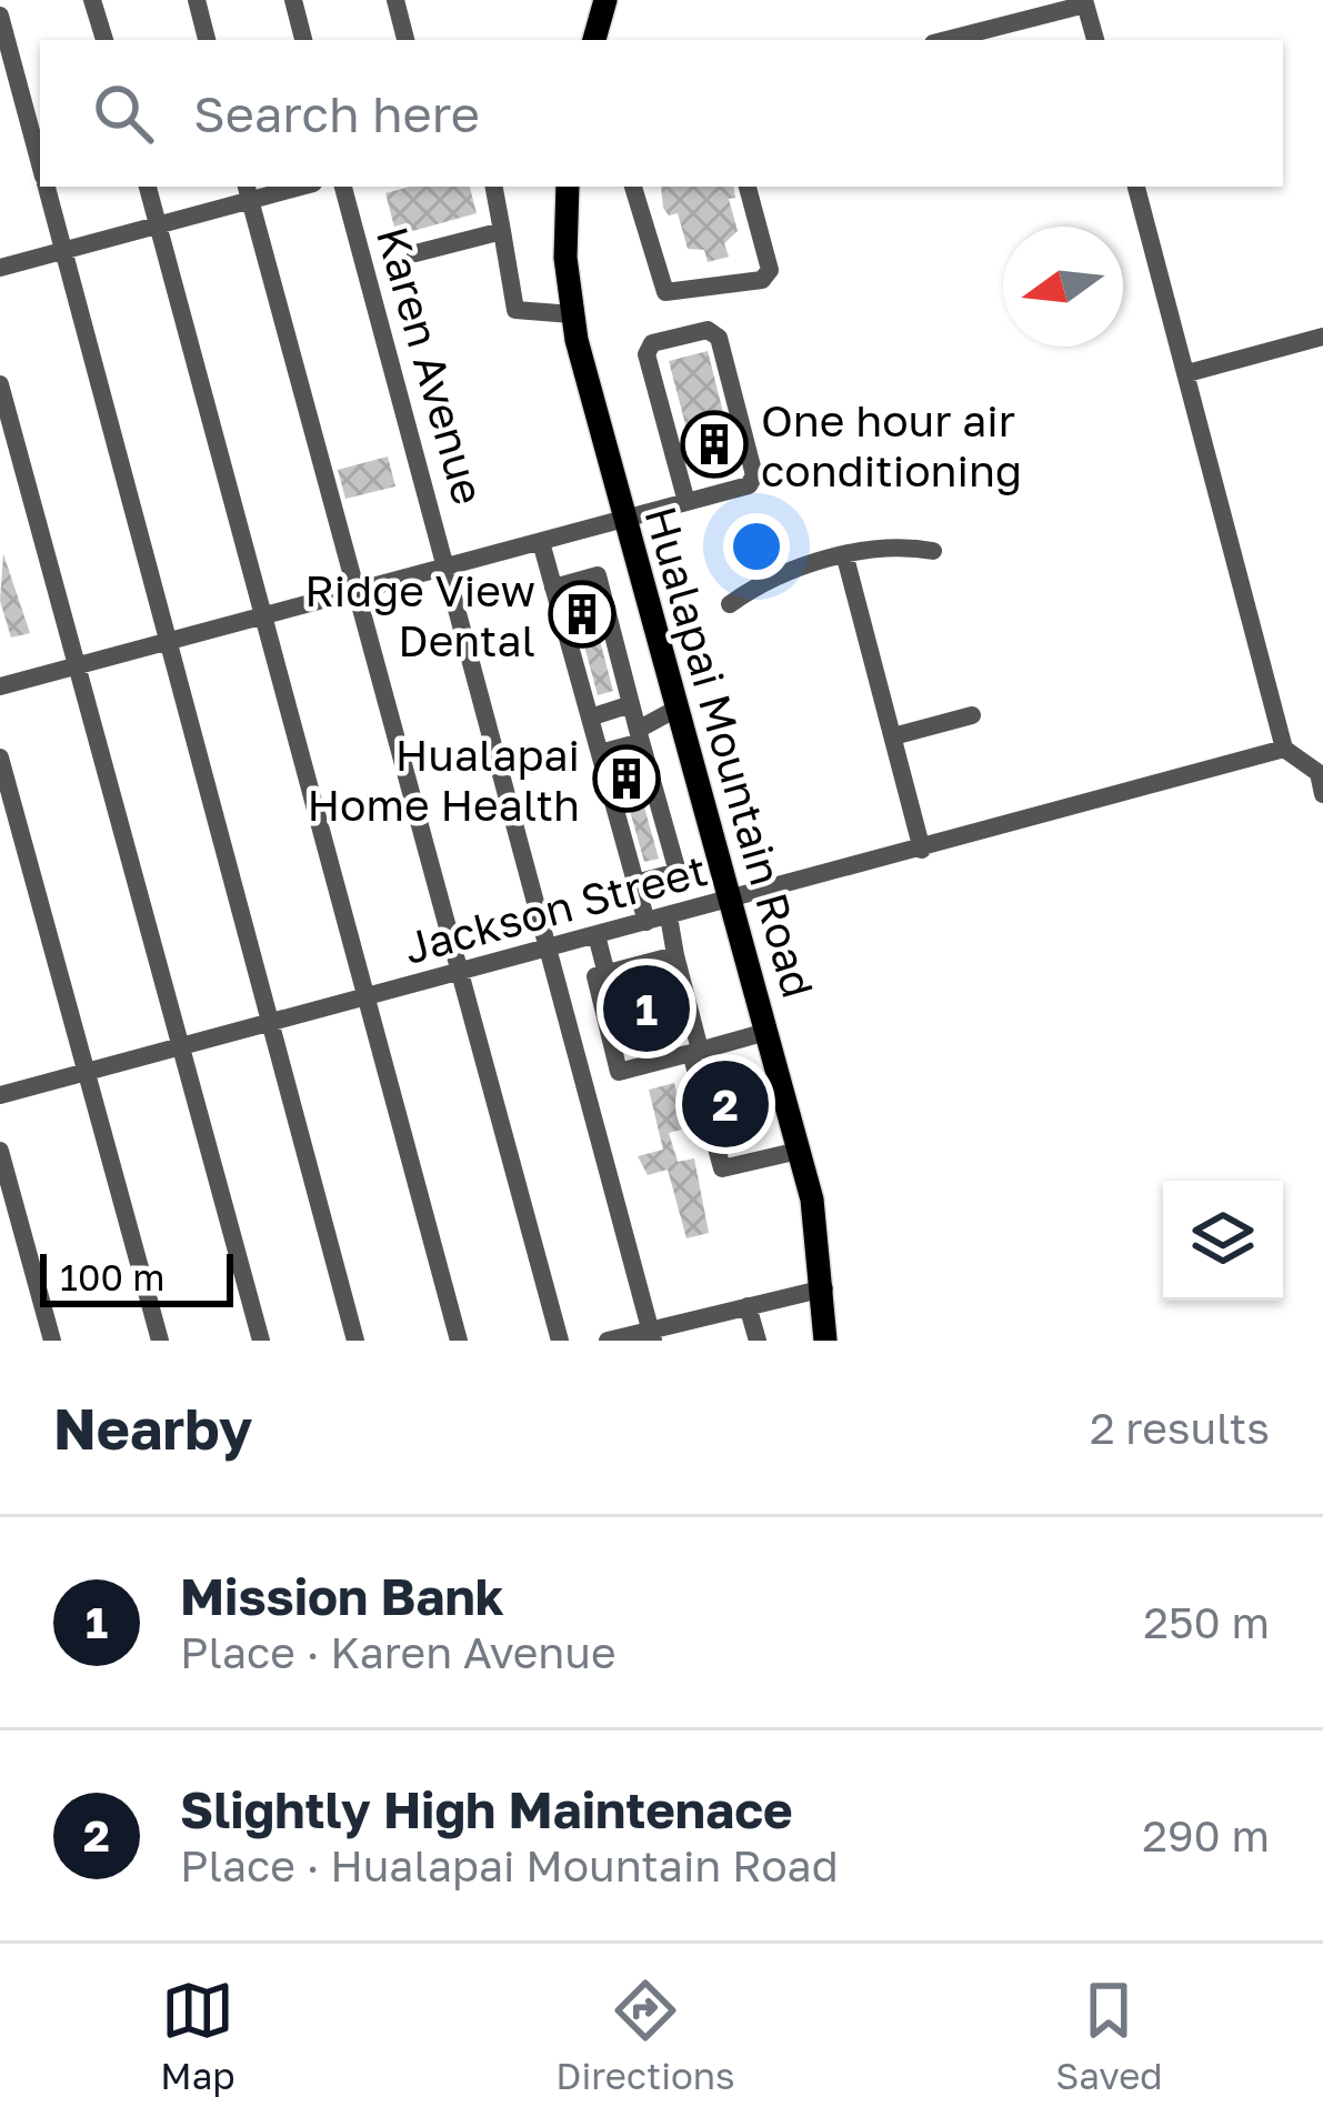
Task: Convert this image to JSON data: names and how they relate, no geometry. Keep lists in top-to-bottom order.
{
  "streets": {
    "main road": ["Hualapai Mountain Road"],
    "street": ["Karen Avenue", "Jackson Street"]
  },
  "crossings": [
    ["Karen Avenue", "Jackson Street"],
    ["Hualapai Mountain Road", "Jackson Street"]
  ],
  "places": {
    "building": ["One hour air conditioning", "Ridge View Dental", "Hualapai Home Health"]
  },
  "scale_bar": "100 m",
  "north": "left",
  "page": {
    "search": "Search here",
    "pins": ["1", "2"],
    "scale": "100 m",
    "heading": ["Nearby", "2 results"],
    "list": [
      {
        "mark": "1",
        "name": "Mission Bank",
        "note": "Place · Karen Avenue",
        "value": "250 m"
      },
      {
        "mark": "2",
        "name": "Slightly High Maintenace",
        "note": "Place · Hualapai Mountain Road",
        "value": "290 m"
      }
    ],
    "nav": ["Map", "Directions", "Saved"]
  }
}
